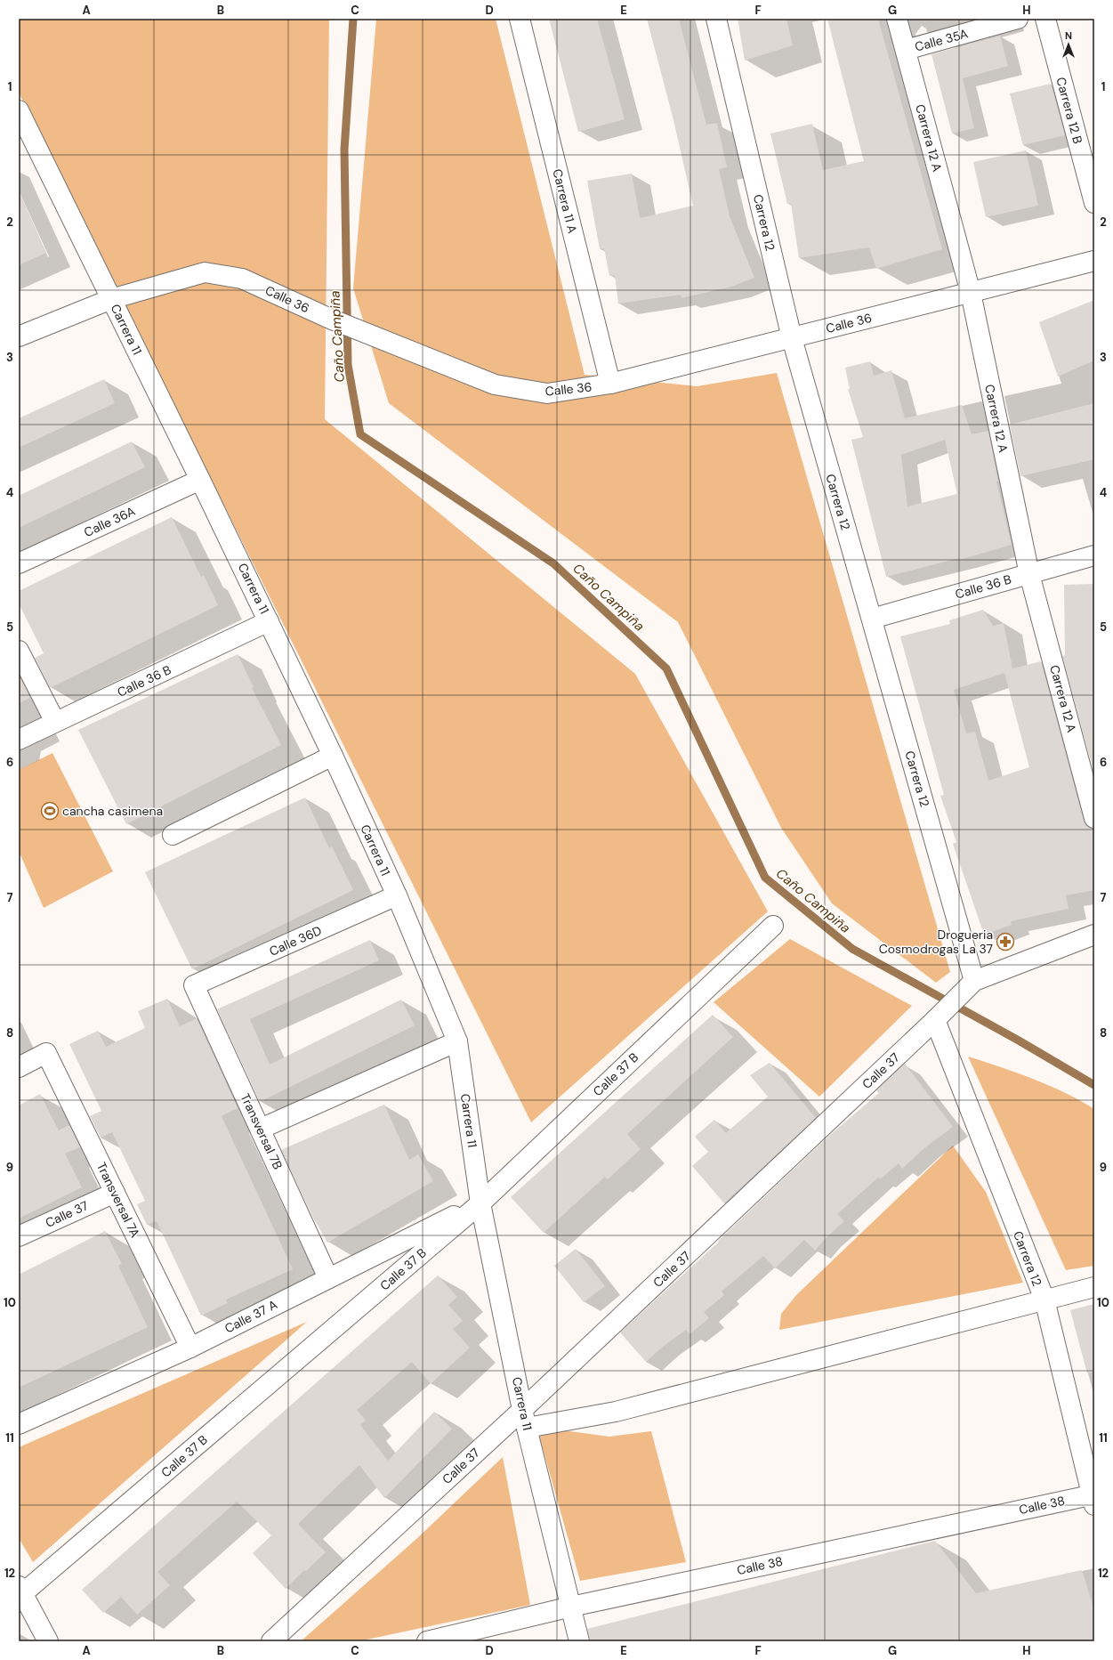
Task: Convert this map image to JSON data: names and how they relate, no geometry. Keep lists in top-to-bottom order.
{
  "streets": {
    "street": [
      "Calle 35A",
      "Carrera 12 B",
      "Carrera 12 A",
      "Carrera 11 A",
      "Carrera 12",
      "Calle 36",
      "Carrera 11",
      "Calle 36A",
      "Calle 36 B",
      "Calle 36D",
      "Calle 37",
      "Calle 37 B",
      "Transversal 7B",
      "Transversal 7A",
      "Calle 37 A",
      "Calle 38"
    ]
  },
  "crossings": [
    ["Calle 35A", "Carrera 12 A"],
    ["Carrera 12 A", "Calle 36"],
    ["Carrera 12 A", "Calle 36 B"],
    ["Carrera 11 A", "Calle 36"],
    ["Carrera 12", "Calle 36"],
    ["Carrera 12", "Calle 36 B"],
    ["Carrera 12", "Calle 37"],
    ["Carrera 12", "Calle 38"],
    ["Calle 36", "Carrera 11"],
    ["Carrera 11", "Calle 36A"],
    ["Carrera 11", "Calle 36 B"],
    ["Carrera 11", "Calle 36D"],
    ["Carrera 11", "Calle 37"],
    ["Carrera 11", "Calle 37 B"],
    ["Carrera 11", "Calle 37 A"],
    ["Carrera 11", "Calle 38"],
    ["Calle 36D", "Transversal 7B"],
    ["Calle 37", "Transversal 7A"],
    ["Calle 37 B", "Calle 37 A"],
    ["Transversal 7B", "Calle 37 A"],
    ["Transversal 7A", "Calle 37 A"]
  ],
  "water": ["Caño Campiña"],
  "places": {
    "sports": ["cancha casimena"],
    "pharmacy": ["Drogueria Cosmodrogas La 37"]
  },
  "north": "top",
  "grid": {
    "columns": [
      "A",
      "B",
      "C",
      "D",
      "E",
      "F",
      "G",
      "H"
    ],
    "rows": [
      "1",
      "2",
      "3",
      "4",
      "5",
      "6",
      "7",
      "8",
      "9",
      "10",
      "11",
      "12"
    ]
  }
}
